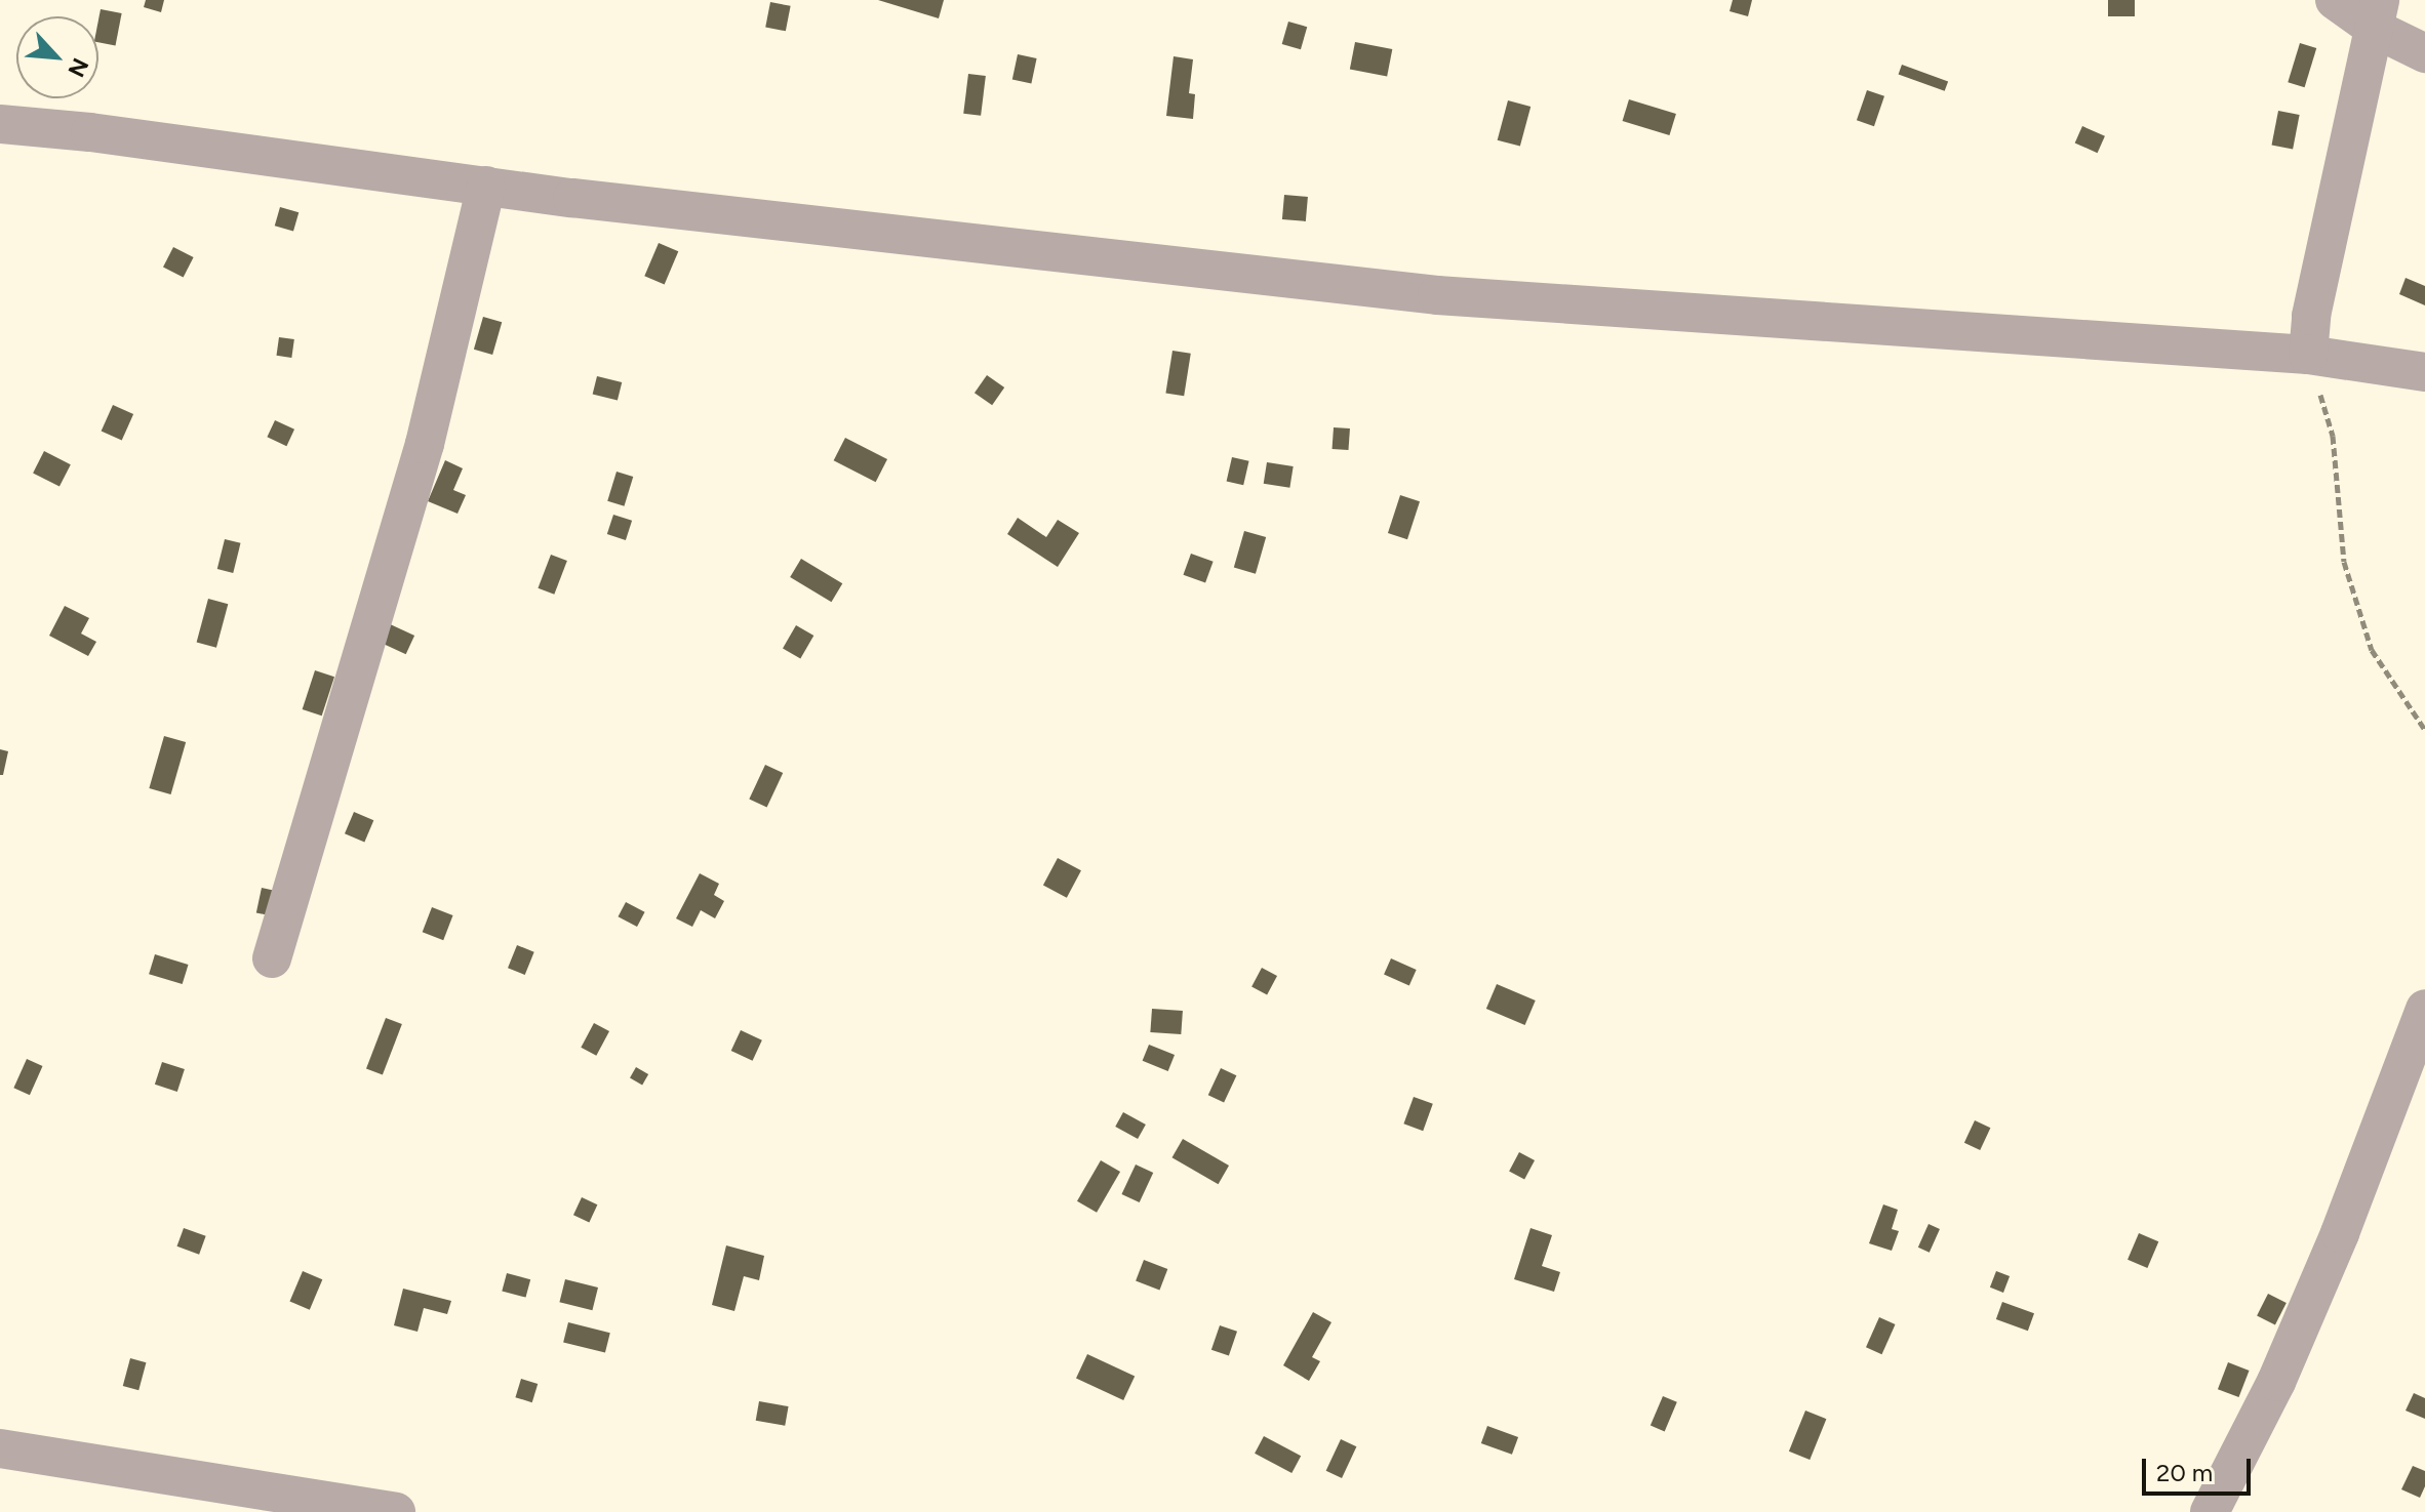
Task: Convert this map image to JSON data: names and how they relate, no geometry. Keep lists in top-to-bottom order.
{
  "scale_bar": "20 m",
  "north": "bottom right"
}
